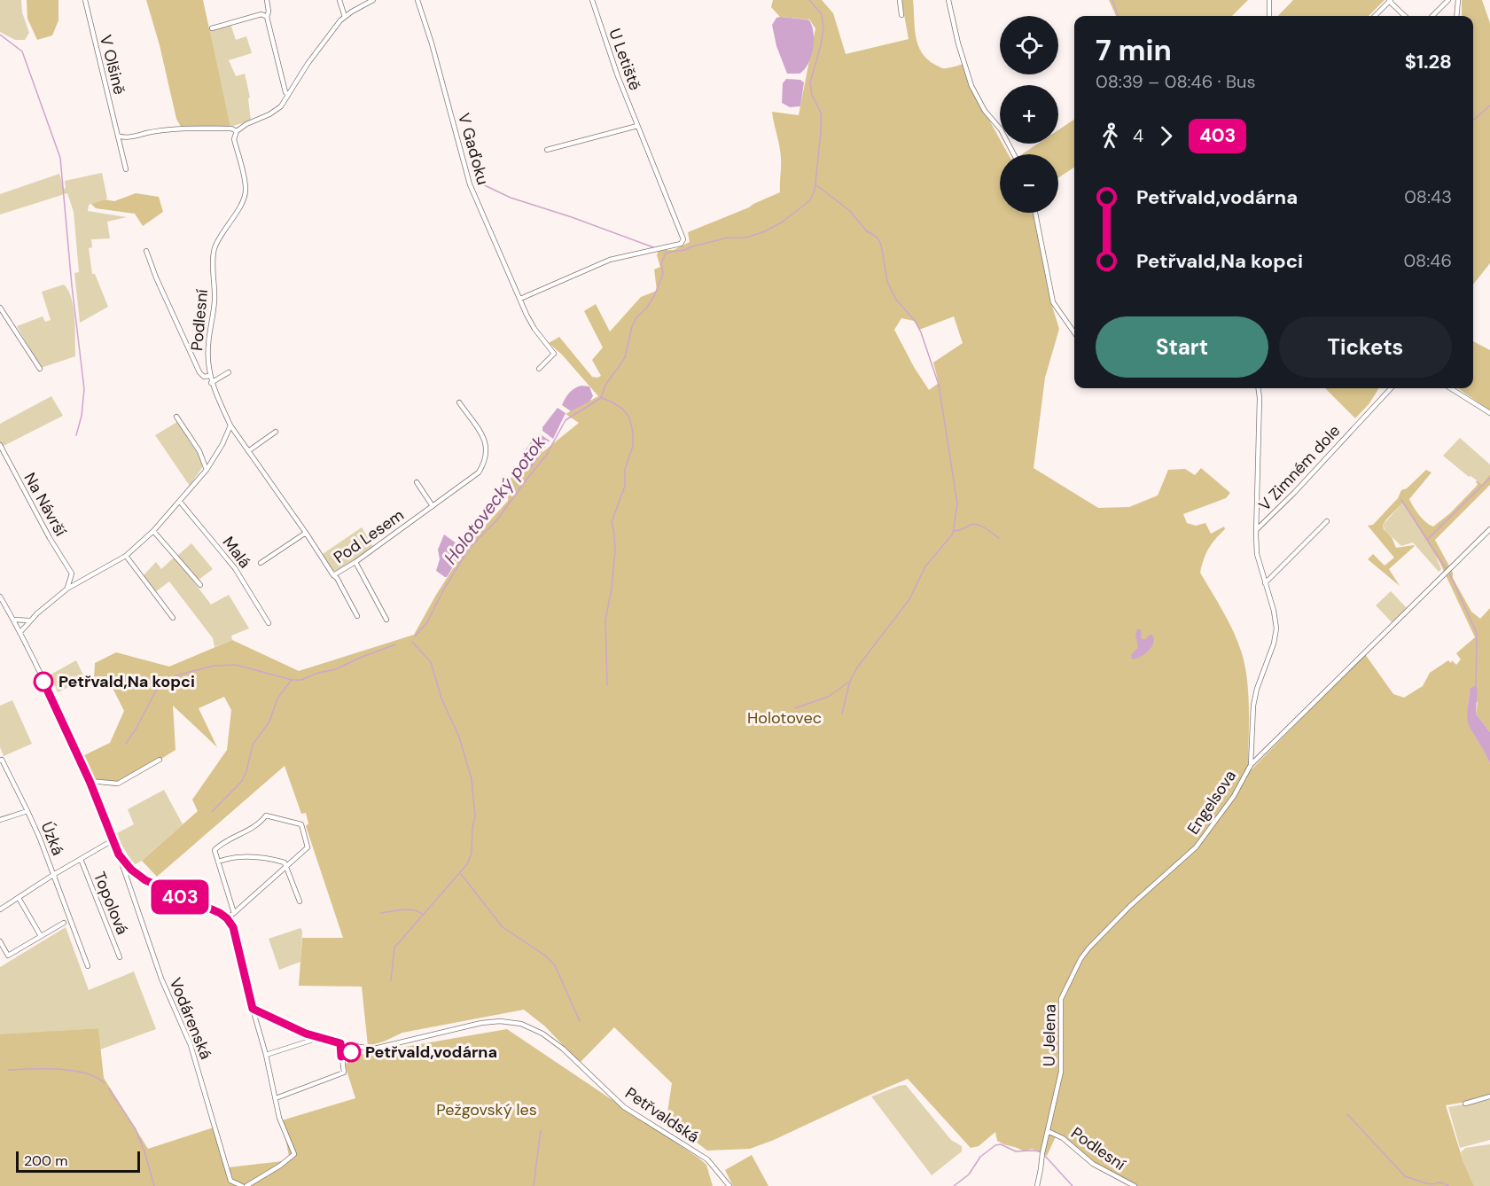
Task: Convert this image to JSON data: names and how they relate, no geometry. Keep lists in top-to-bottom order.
{
  "streets": {
    "street": [
      "U Letiště",
      "V Olšině",
      "V Gaďoku",
      "Podlesní",
      "V Zimném dole",
      "Na Návrší",
      "Pod Lesem",
      "Malá",
      "Engelsova",
      "Úzká",
      "Topolová",
      "Vodárenská",
      "U Jelena",
      "Petřvaldská"
    ]
  },
  "crossings": [
    ["U Letiště", "V Gaďoku"],
    ["Podlesní", "Pod Lesem"],
    ["Podlesní", "U Jelena"],
    ["V Zimném dole", "Engelsova"],
    ["Engelsova", "U Jelena"],
    ["Úzká", "Topolová"]
  ],
  "water": ["Holotovecký potok"],
  "parks": ["Holotovec", "Pežgovský les"],
  "places": ["Petřvald,Na kopci", "Petřvald,vodárna"],
  "lines": ["bus line 403"],
  "scale_bar": "200 m",
  "page": {
    "on_map": "403",
    "map_buttons": ["+", "−"],
    "heading": ["7 min", "08:39 – 08:46 · Bus", "$1.28"],
    "legs": ["4", "403"],
    "list": [
      {
        "name": "Petřvald,vodárna",
        "value": "08:43"
      },
      {
        "name": "Petřvald,Na kopci",
        "value": "08:46"
      }
    ],
    "buttons": ["Start", "Tickets"],
    "scale": "200 m"
  }
}
